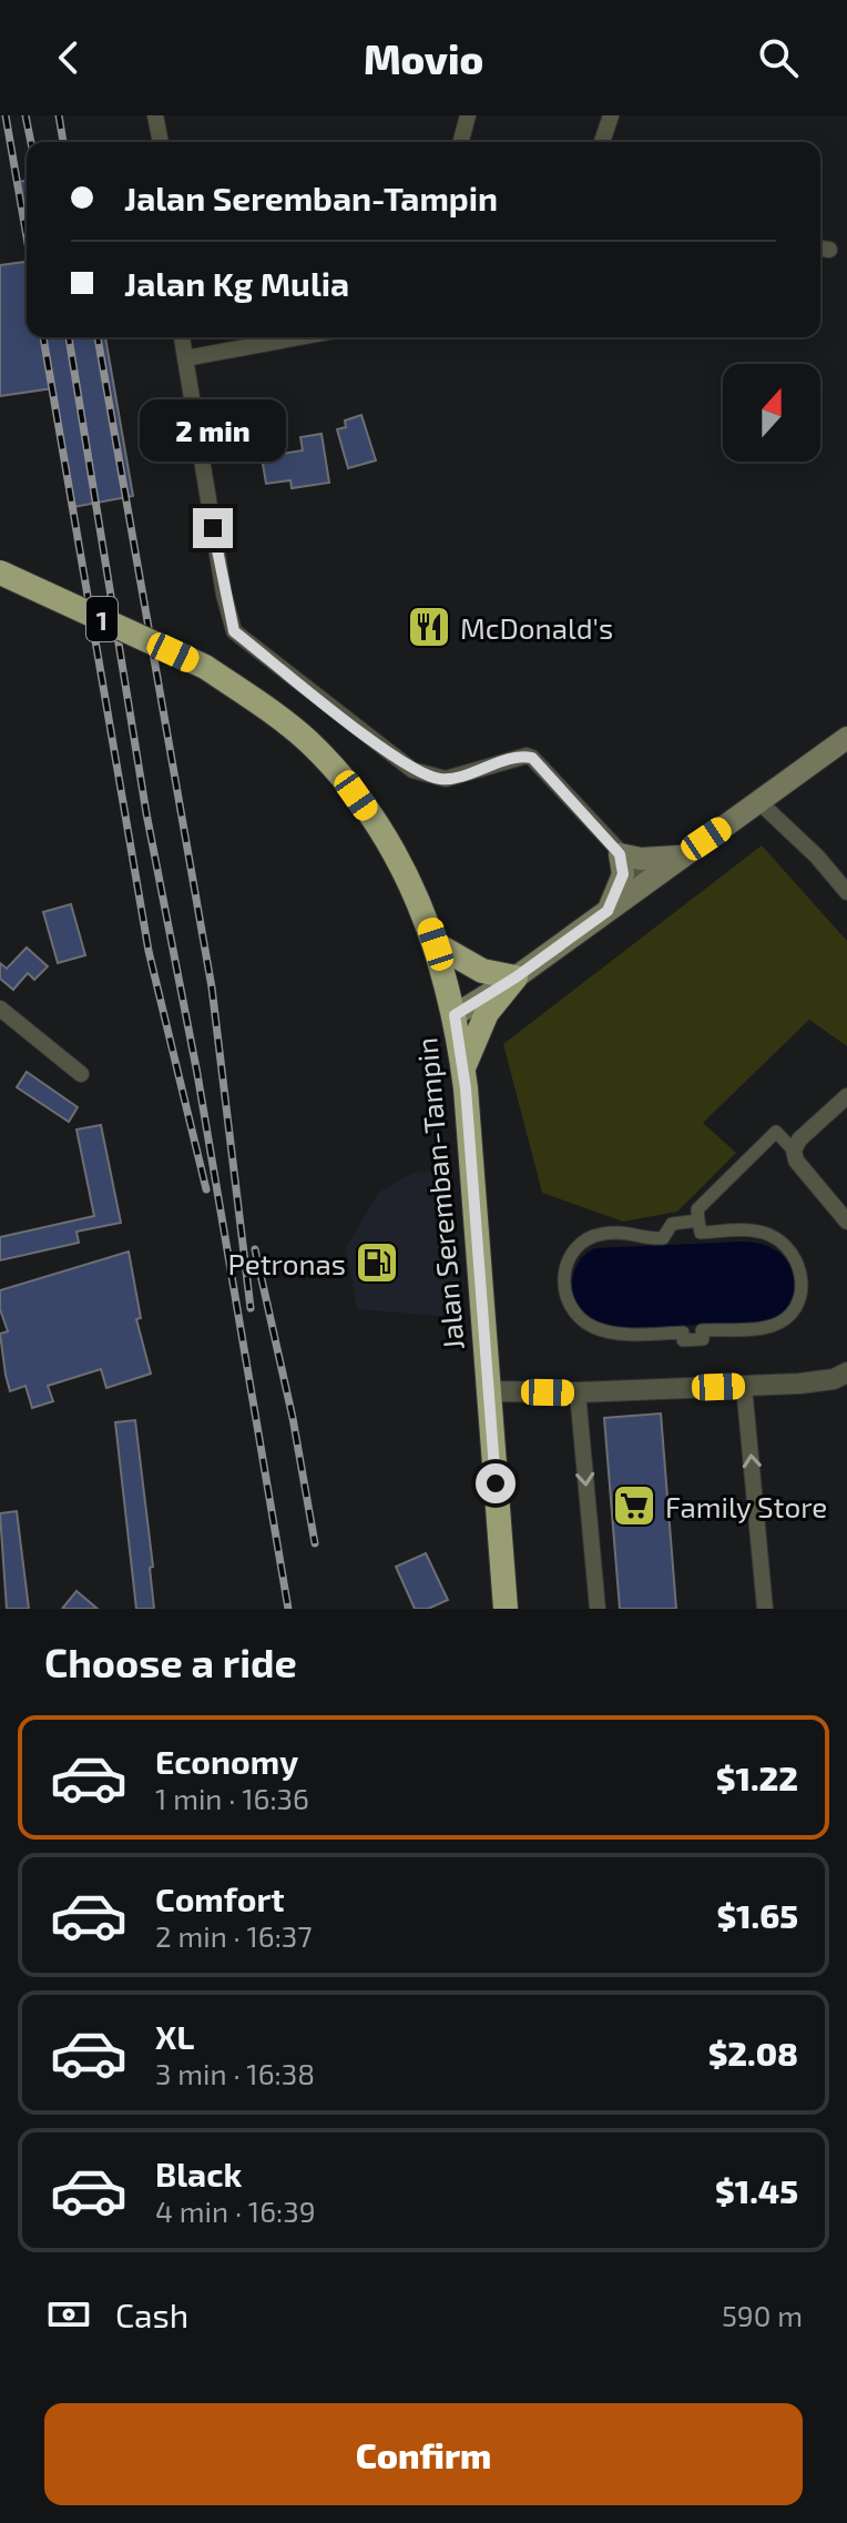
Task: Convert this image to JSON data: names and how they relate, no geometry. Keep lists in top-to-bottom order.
{
  "streets": {
    "highway": ["1", "Jalan Seremban-Tampin"]
  },
  "places": {
    "restaurant": ["McDonald's"],
    "fuel station": ["Petronas"],
    "supermarket": ["Family Store"]
  },
  "north": "top",
  "page": {
    "header": "Movio",
    "banner": ["Jalan Seremban-Tampin", "Jalan Kg Mulia"],
    "bubble": "2 min",
    "heading": "Choose a ride",
    "list": [
      {
        "name": "Economy",
        "note": "1 min · 16:36",
        "value": "$1.22"
      },
      {
        "name": "Comfort",
        "note": "2 min · 16:37",
        "value": "$1.65"
      },
      {
        "name": "XL",
        "note": "3 min · 16:38",
        "value": "$2.08"
      },
      {
        "name": "Black",
        "note": "4 min · 16:39",
        "value": "$1.45"
      }
    ],
    "pay": ["Cash", "590 m"],
    "buttons": "Confirm"
  }
}
